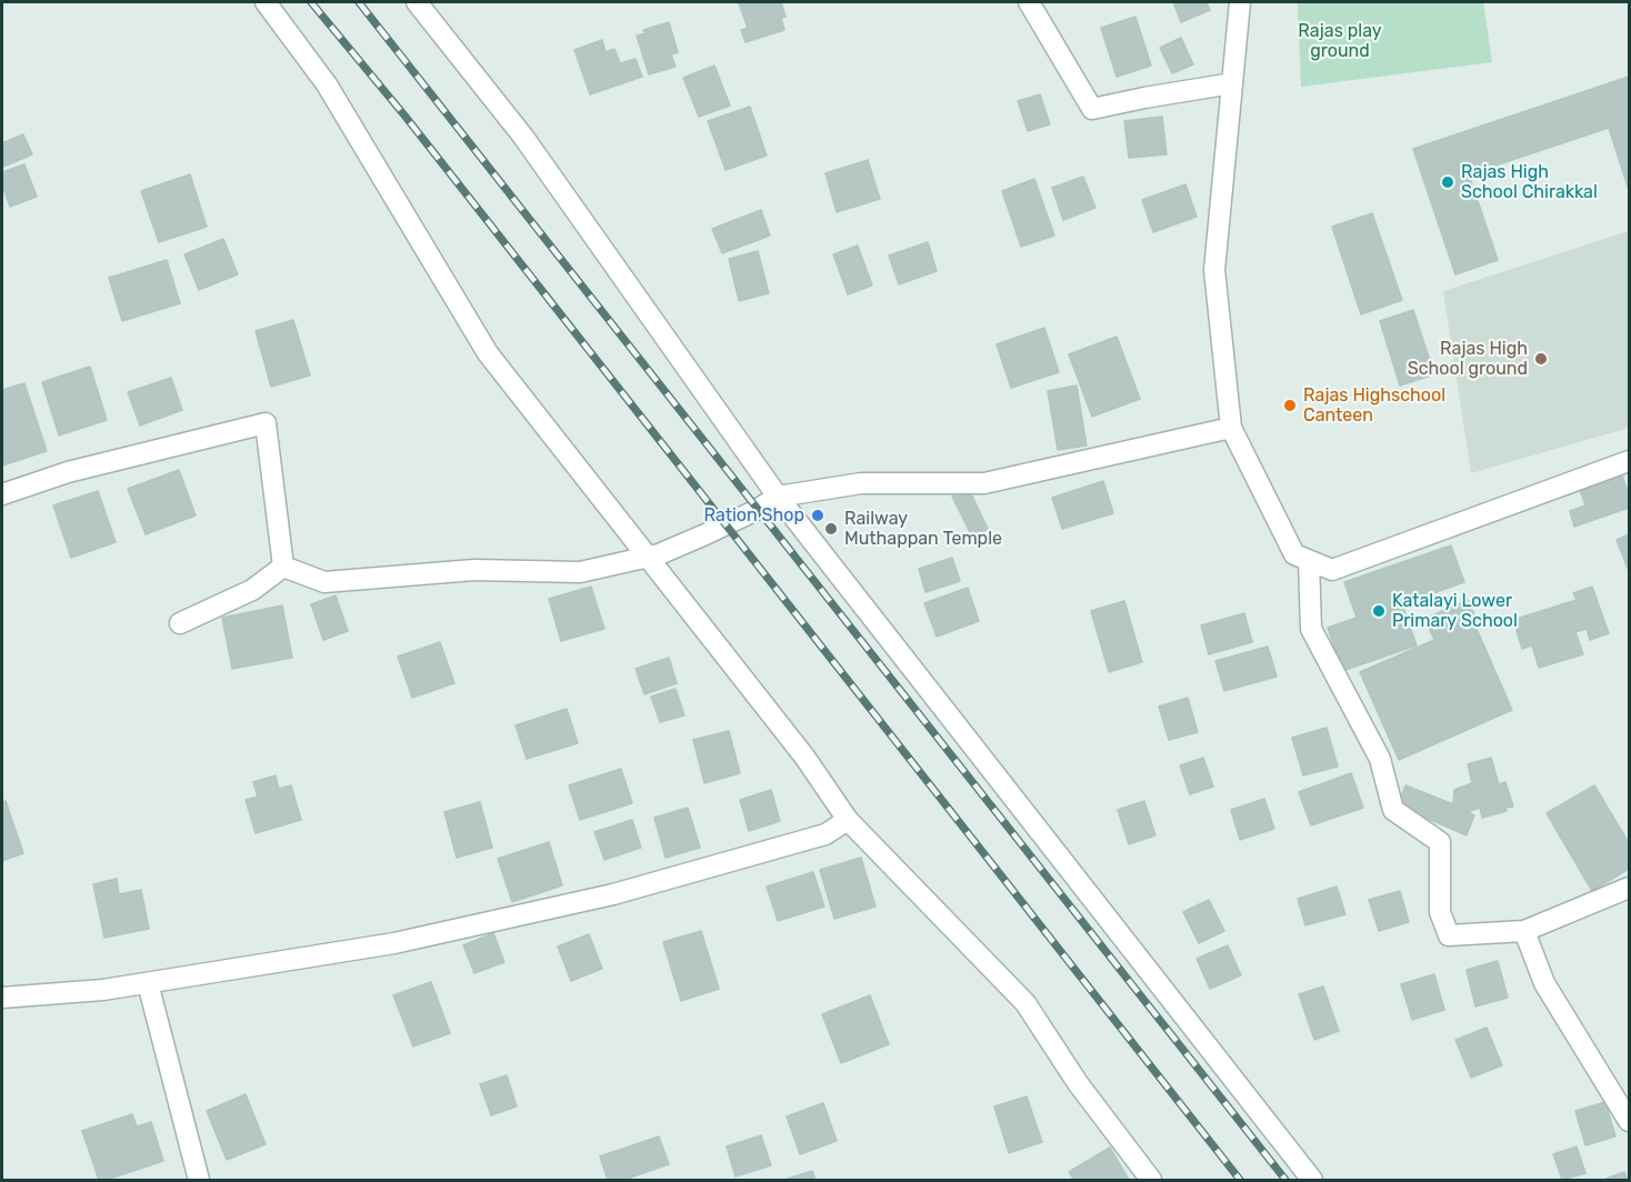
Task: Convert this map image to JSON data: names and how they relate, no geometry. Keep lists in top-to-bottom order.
{
  "parks": ["Rajas play ground"],
  "places": [
    "Rajas High School Chirakkal",
    "Rajas High School ground",
    "Rajas Highschool Canteen",
    "Ration Shop",
    "Railway Muthappan Temple",
    "Katalayi Lower Primary School"
  ]
}
